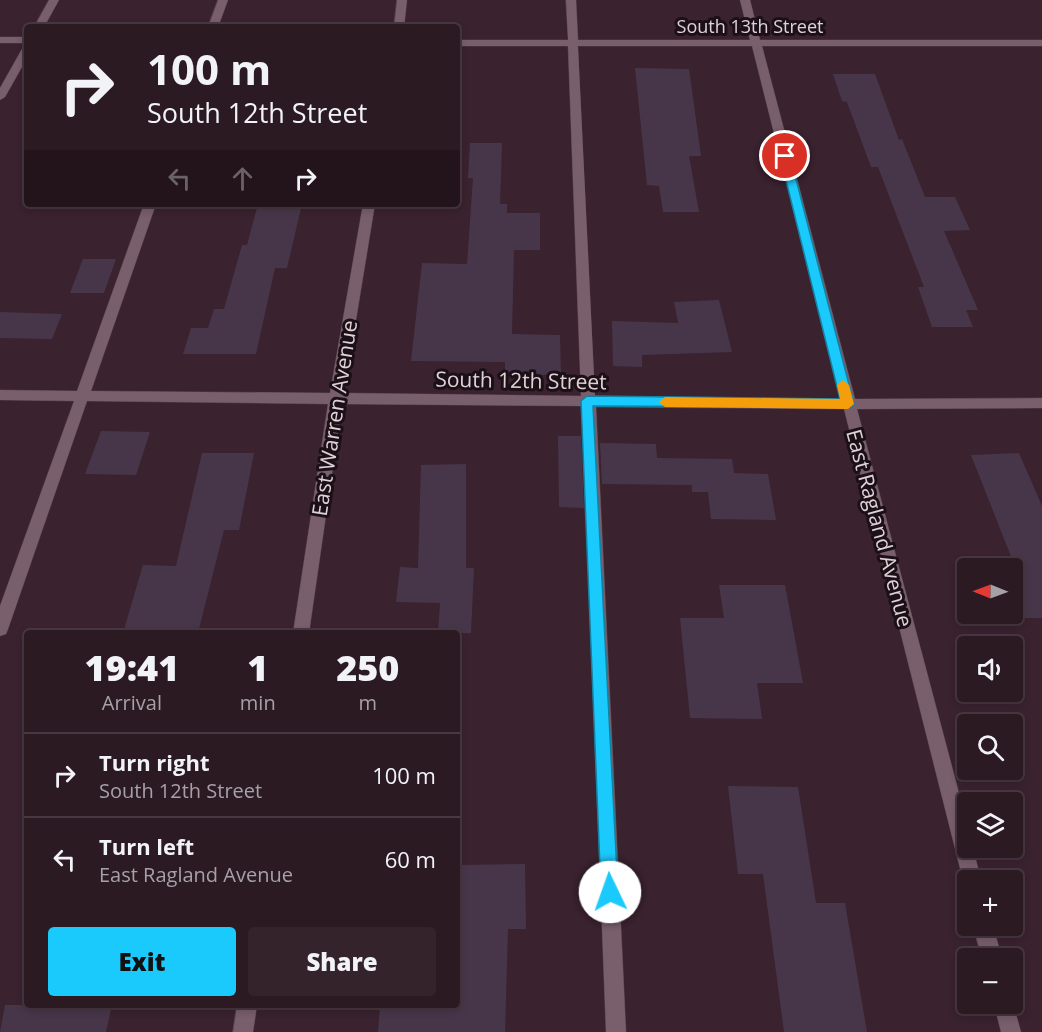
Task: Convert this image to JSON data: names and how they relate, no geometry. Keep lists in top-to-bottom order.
{
  "streets": {
    "street": [
      "South 13th Street",
      "South 12th Street",
      "East Warren Avenue",
      "East Ragland Avenue"
    ]
  },
  "crossings": [
    ["South 13th Street", "East Ragland Avenue"],
    ["South 12th Street", "East Warren Avenue"],
    ["South 12th Street", "East Ragland Avenue"]
  ],
  "north": "left",
  "page": {
    "turn": ["100 m", "South 12th Street"],
    "map_buttons": ["+", "−"],
    "eta": [
      "19:41",
      "Arrival",
      "1",
      "min",
      "250",
      "m"
    ],
    "list": [
      {
        "name": "Turn right",
        "note": "South 12th Street",
        "value": "100 m"
      },
      {
        "name": "Turn left",
        "note": "East Ragland Avenue",
        "value": "60 m"
      }
    ],
    "buttons": ["Exit", "Share"]
  }
}
